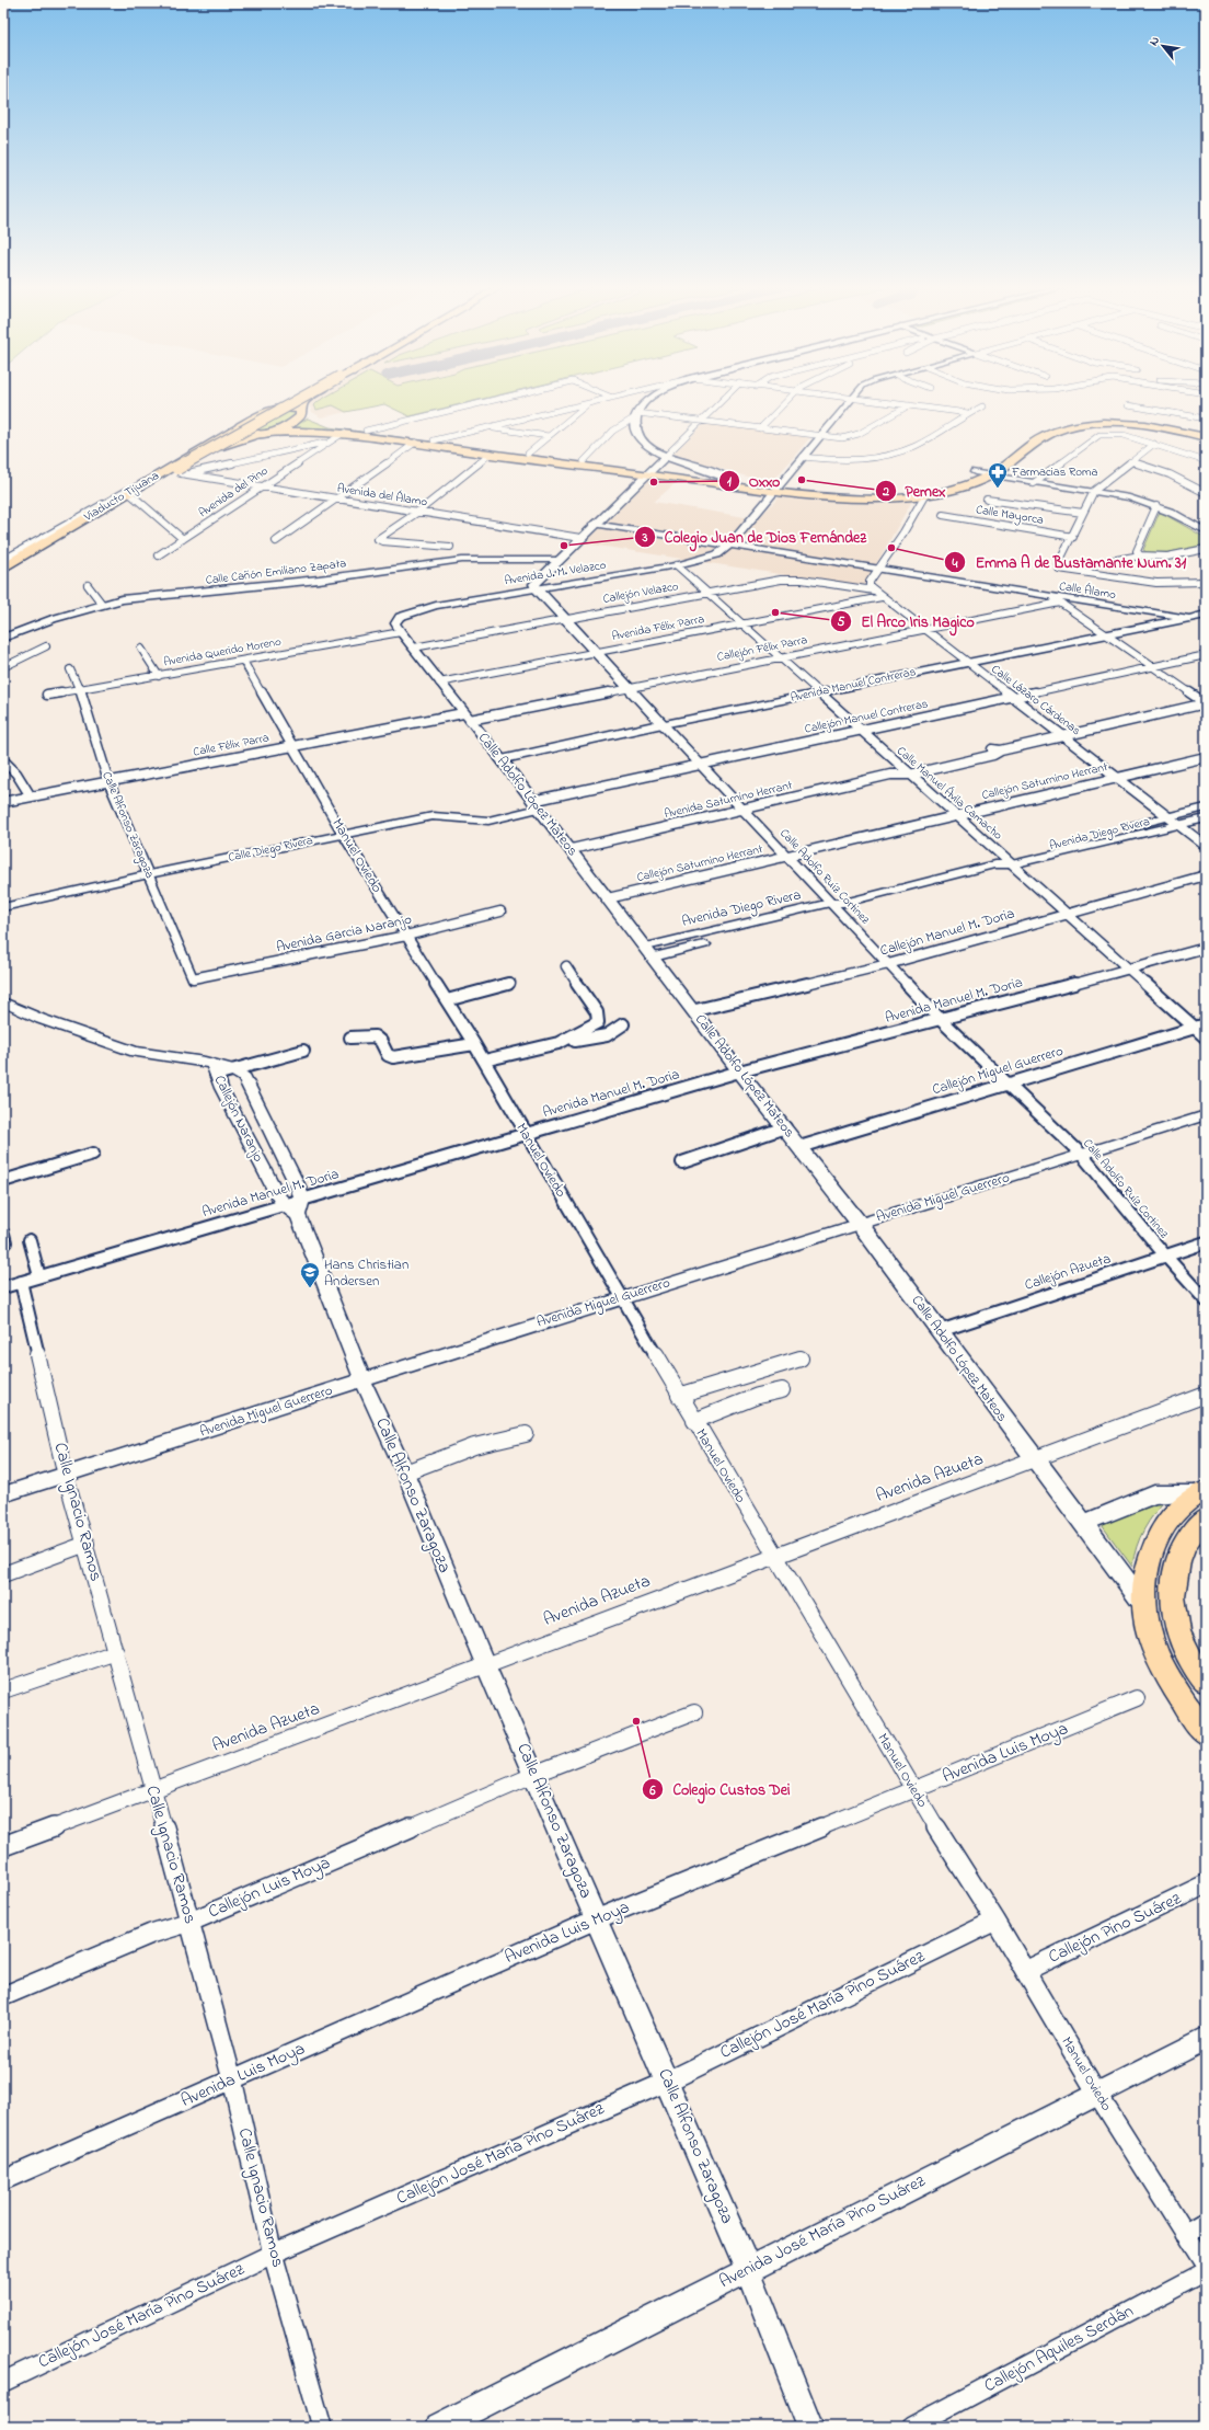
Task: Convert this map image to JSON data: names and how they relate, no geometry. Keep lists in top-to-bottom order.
{
  "streets": {
    "highway": ["Viaducto Tijuana"],
    "main road": ["Avenida Manuel Contreras", "Calle Adolfo López Mateos", "Calle Adolfo Ruíz Cortinez"],
    "street": [
      "Avenida del Pino",
      "Avenida del Álamo",
      "Calle Mayorca",
      "Calle Cañón Emiliano Zapata",
      "Avenida J. M. Velazco",
      "Calle Álamo",
      "Callejón Velazco",
      "Avenida Félix Parra",
      "Callejón Félix Parra",
      "Avenida Querido Moreno",
      "Calle Lázaro Cárdenas",
      "Callejón Manuel Contreras",
      "Calle Félix Parra",
      "Callejón Saturnino Herrant",
      "Calle Manuel Ávila Camacho",
      "Avenida Saturnino Herrant",
      "Calle Alfonso Zaragoza",
      "Avenida Diego Rivera",
      "Calle Diego Rivera",
      "Manuel Oviedo",
      "Callejón Manuel M. Doria",
      "Avenida Garcia Naranjo",
      "Avenida Manuel M. Doria",
      "Callejón Miguel Guerrero",
      "Callejón Naranjo",
      "Avenida Miguel Guerrero",
      "Callejón Azueta",
      "Avenida Azueta",
      "Calle Ignacio Ramos",
      "Avenida Luis Moya",
      "Callejón Luis Moya",
      "Callejón Pino Suárez",
      "Callejón José María Pino Suárez",
      "Avenida José María Pino Suárez",
      "Callejón Aquiles Serdán"
    ]
  },
  "crossings": [
    ["Avenida del Pino", "Avenida del Álamo"],
    ["Avenida del Álamo", "Viaducto Tijuana"],
    ["Avenida J. M. Velazco", "Calle Álamo"],
    ["Avenida J. M. Velazco", "Avenida Querido Moreno"],
    ["Avenida J. M. Velazco", "Calle Manuel Ávila Camacho"],
    ["Avenida J. M. Velazco", "Calle Adolfo López Mateos"],
    ["Avenida J. M. Velazco", "Calle Adolfo Ruíz Cortinez"],
    ["Calle Álamo", "Callejón Félix Parra"],
    ["Calle Álamo", "Avenida Manuel Contreras"],
    ["Callejón Velazco", "Calle Lázaro Cárdenas"],
    ["Callejón Velazco", "Calle Manuel Ávila Camacho"],
    ["Callejón Velazco", "Calle Adolfo López Mateos"],
    ["Callejón Velazco", "Calle Adolfo Ruíz Cortinez"],
    ["Avenida Félix Parra", "Calle Lázaro Cárdenas"],
    ["Avenida Félix Parra", "Calle Manuel Ávila Camacho"],
    ["Avenida Félix Parra", "Calle Adolfo López Mateos"],
    ["Avenida Félix Parra", "Calle Adolfo Ruíz Cortinez"],
    ["Callejón Félix Parra", "Calle Lázaro Cárdenas"],
    ["Callejón Félix Parra", "Calle Félix Parra"],
    ["Callejón Félix Parra", "Calle Manuel Ávila Camacho"],
    ["Callejón Félix Parra", "Calle Adolfo López Mateos"],
    ["Callejón Félix Parra", "Calle Adolfo Ruíz Cortinez"],
    ["Avenida Querido Moreno", "Calle Adolfo López Mateos"],
    ["Avenida Querido Moreno", "Calle Alfonso Zaragoza"],
    ["Avenida Querido Moreno", "Manuel Oviedo"],
    ["Avenida Manuel Contreras", "Calle Lázaro Cárdenas"],
    ["Avenida Manuel Contreras", "Calle Manuel Ávila Camacho"],
    ["Avenida Manuel Contreras", "Calle Adolfo López Mateos"],
    ["Avenida Manuel Contreras", "Calle Adolfo Ruíz Cortinez"],
    ["Calle Lázaro Cárdenas", "Callejón Manuel Contreras"],
    ["Calle Lázaro Cárdenas", "Callejón Saturnino Herrant"],
    ["Calle Lázaro Cárdenas", "Avenida Saturnino Herrant"],
    ["Calle Lázaro Cárdenas", "Avenida Diego Rivera"],
    ["Callejón Manuel Contreras", "Calle Manuel Ávila Camacho"],
    ["Callejón Manuel Contreras", "Calle Adolfo López Mateos"],
    ["Callejón Manuel Contreras", "Calle Diego Rivera"],
    ["Callejón Manuel Contreras", "Calle Adolfo Ruíz Cortinez"],
    ["Calle Félix Parra", "Calle Adolfo López Mateos"],
    ["Calle Félix Parra", "Calle Alfonso Zaragoza"],
    ["Calle Félix Parra", "Manuel Oviedo"],
    ["Callejón Saturnino Herrant", "Calle Manuel Ávila Camacho"],
    ["Callejón Saturnino Herrant", "Calle Adolfo López Mateos"],
    ["Callejón Saturnino Herrant", "Calle Adolfo Ruíz Cortinez"],
    ["Calle Manuel Ávila Camacho", "Avenida Saturnino Herrant"],
    ["Calle Manuel Ávila Camacho", "Avenida Diego Rivera"],
    ["Calle Manuel Ávila Camacho", "Callejón Manuel M. Doria"],
    ["Calle Manuel Ávila Camacho", "Avenida Manuel M. Doria"],
    ["Calle Manuel Ávila Camacho", "Callejón Miguel Guerrero"],
    ["Calle Adolfo López Mateos", "Avenida Saturnino Herrant"],
    ["Calle Adolfo López Mateos", "Avenida Diego Rivera"],
    ["Calle Adolfo López Mateos", "Calle Diego Rivera"],
    ["Calle Adolfo López Mateos", "Callejón Manuel M. Doria"],
    ["Calle Adolfo López Mateos", "Avenida Manuel M. Doria"],
    ["Calle Adolfo López Mateos", "Callejón Miguel Guerrero"],
    ["Calle Adolfo López Mateos", "Avenida Miguel Guerrero"],
    ["Calle Adolfo López Mateos", "Callejón Azueta"],
    ["Calle Adolfo López Mateos", "Avenida Azueta"],
    ["Avenida Saturnino Herrant", "Calle Adolfo Ruíz Cortinez"],
    ["Calle Alfonso Zaragoza", "Calle Diego Rivera"],
    ["Calle Alfonso Zaragoza", "Avenida Garcia Naranjo"],
    ["Calle Alfonso Zaragoza", "Avenida Manuel M. Doria"],
    ["Calle Alfonso Zaragoza", "Callejón Naranjo"],
    ["Calle Alfonso Zaragoza", "Avenida Miguel Guerrero"],
    ["Calle Alfonso Zaragoza", "Avenida Azueta"],
    ["Calle Alfonso Zaragoza", "Avenida Luis Moya"],
    ["Calle Alfonso Zaragoza", "Callejón Luis Moya"],
    ["Calle Alfonso Zaragoza", "Callejón José María Pino Suárez"],
    ["Calle Alfonso Zaragoza", "Avenida José María Pino Suárez"],
    ["Avenida Diego Rivera", "Calle Adolfo Ruíz Cortinez"],
    ["Calle Diego Rivera", "Manuel Oviedo"],
    ["Manuel Oviedo", "Avenida Garcia Naranjo"],
    ["Manuel Oviedo", "Avenida Manuel M. Doria"],
    ["Manuel Oviedo", "Avenida Miguel Guerrero"],
    ["Manuel Oviedo", "Avenida Azueta"],
    ["Manuel Oviedo", "Avenida Luis Moya"],
    ["Manuel Oviedo", "Callejón Pino Suárez"],
    ["Manuel Oviedo", "Callejón José María Pino Suárez"],
    ["Manuel Oviedo", "Avenida José María Pino Suárez"],
    ["Calle Adolfo Ruíz Cortinez", "Callejón Manuel M. Doria"],
    ["Calle Adolfo Ruíz Cortinez", "Avenida Manuel M. Doria"],
    ["Calle Adolfo Ruíz Cortinez", "Callejón Miguel Guerrero"],
    ["Calle Adolfo Ruíz Cortinez", "Avenida Miguel Guerrero"],
    ["Calle Adolfo Ruíz Cortinez", "Callejón Azueta"],
    ["Avenida Manuel M. Doria", "Callejón Naranjo"],
    ["Avenida Manuel M. Doria", "Calle Ignacio Ramos"],
    ["Avenida Miguel Guerrero", "Calle Ignacio Ramos"],
    ["Avenida Azueta", "Calle Ignacio Ramos"],
    ["Calle Ignacio Ramos", "Avenida Luis Moya"],
    ["Calle Ignacio Ramos", "Callejón Luis Moya"],
    ["Calle Ignacio Ramos", "Callejón José María Pino Suárez"]
  ],
  "places": {
    "other": [
      "Pemex",
      "Oxxo",
      "Colegio Juan de Dios Fernández",
      "Emma A de Bustamante Num. 31",
      "El Arco Iris Magico",
      "Colegio Custos Dei"
    ],
    "pharmacy": ["Farmacias Roma"],
    "school or university": ["Hans Christian Andersen"]
  },
  "north": "top left"
}
